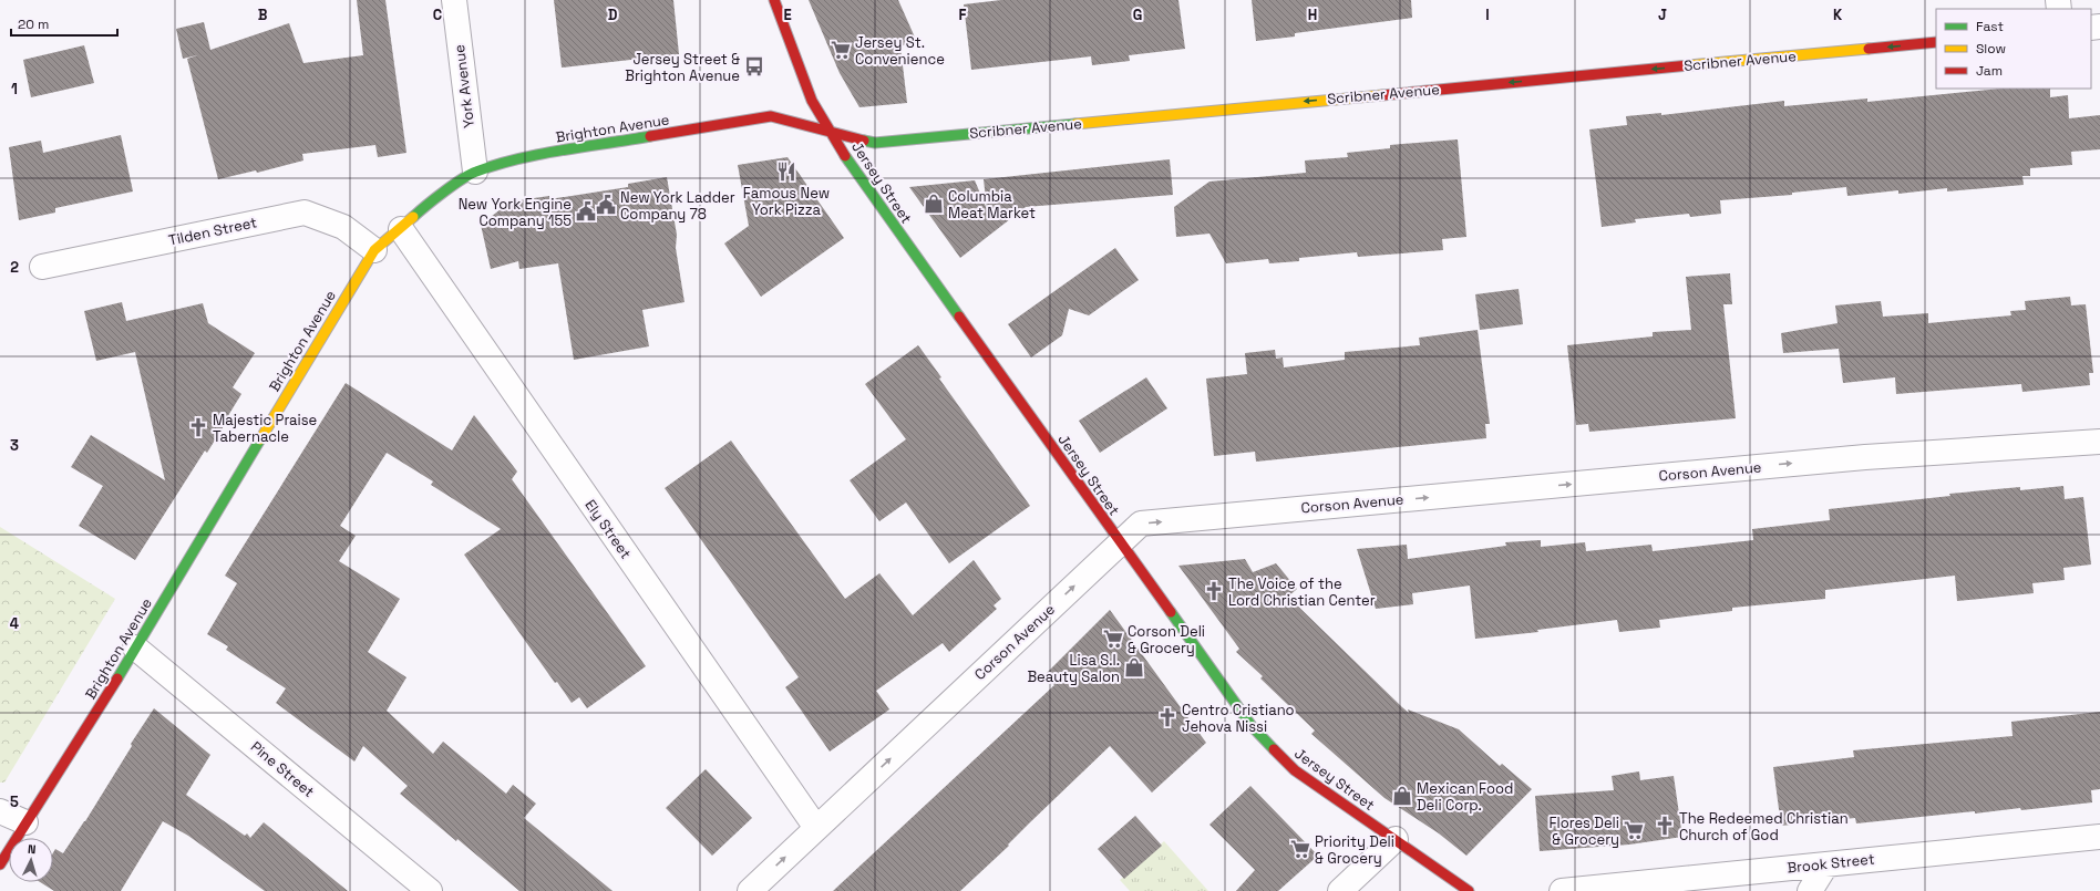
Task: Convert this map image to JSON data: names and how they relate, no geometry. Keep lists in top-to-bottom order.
{
  "streets": {
    "street": [
      "Scribner Avenue",
      "York Avenue",
      "Brighton Avenue",
      "Jersey Street",
      "Tilden Street",
      "Corson Avenue",
      "Ely Street",
      "Pine Street",
      "Brook Street"
    ]
  },
  "crossings": [
    ["Scribner Avenue", "Brighton Avenue"],
    ["Scribner Avenue", "Jersey Street"],
    ["York Avenue", "Brighton Avenue"],
    ["Brighton Avenue", "Jersey Street"],
    ["Brighton Avenue", "Tilden Street"],
    ["Brighton Avenue", "Ely Street"],
    ["Brighton Avenue", "Pine Street"],
    ["Jersey Street", "Corson Avenue"],
    ["Corson Avenue", "Ely Street"]
  ],
  "one_way": ["Scribner Avenue", "Corson Avenue"],
  "places": {
    "supermarket": [
      "Jersey St. Convenience",
      "Corson Deli & Grocery",
      "Flores Deli & Grocery",
      "Priority Deli & Grocery"
    ],
    "bus stop": ["Jersey Street & Brighton Avenue"],
    "restaurant": ["Famous New York Pizza"],
    "shop": ["Columbia Meat Market", "Lisa S.I. Beauty Salon", "Mexican Food Deli Corp."],
    "public building": ["New York Ladder Company 78", "New York Engine Company 155"],
    "church": [
      "Majestic Praise Tabernacle",
      "The Voice of the Lord Christian Center",
      "Centro Cristiano Jehova Nissi",
      "The Redeemed Christian Church of God"
    ]
  },
  "legend": ["Fast", "Slow", "Jam"],
  "scale_bar": "20 m",
  "north": "top",
  "grid": {
    "columns": [
      "B",
      "C",
      "D",
      "E",
      "F",
      "G",
      "H",
      "I",
      "J",
      "K"
    ],
    "rows": [
      "1",
      "2",
      "3",
      "4",
      "5"
    ]
  }
}
